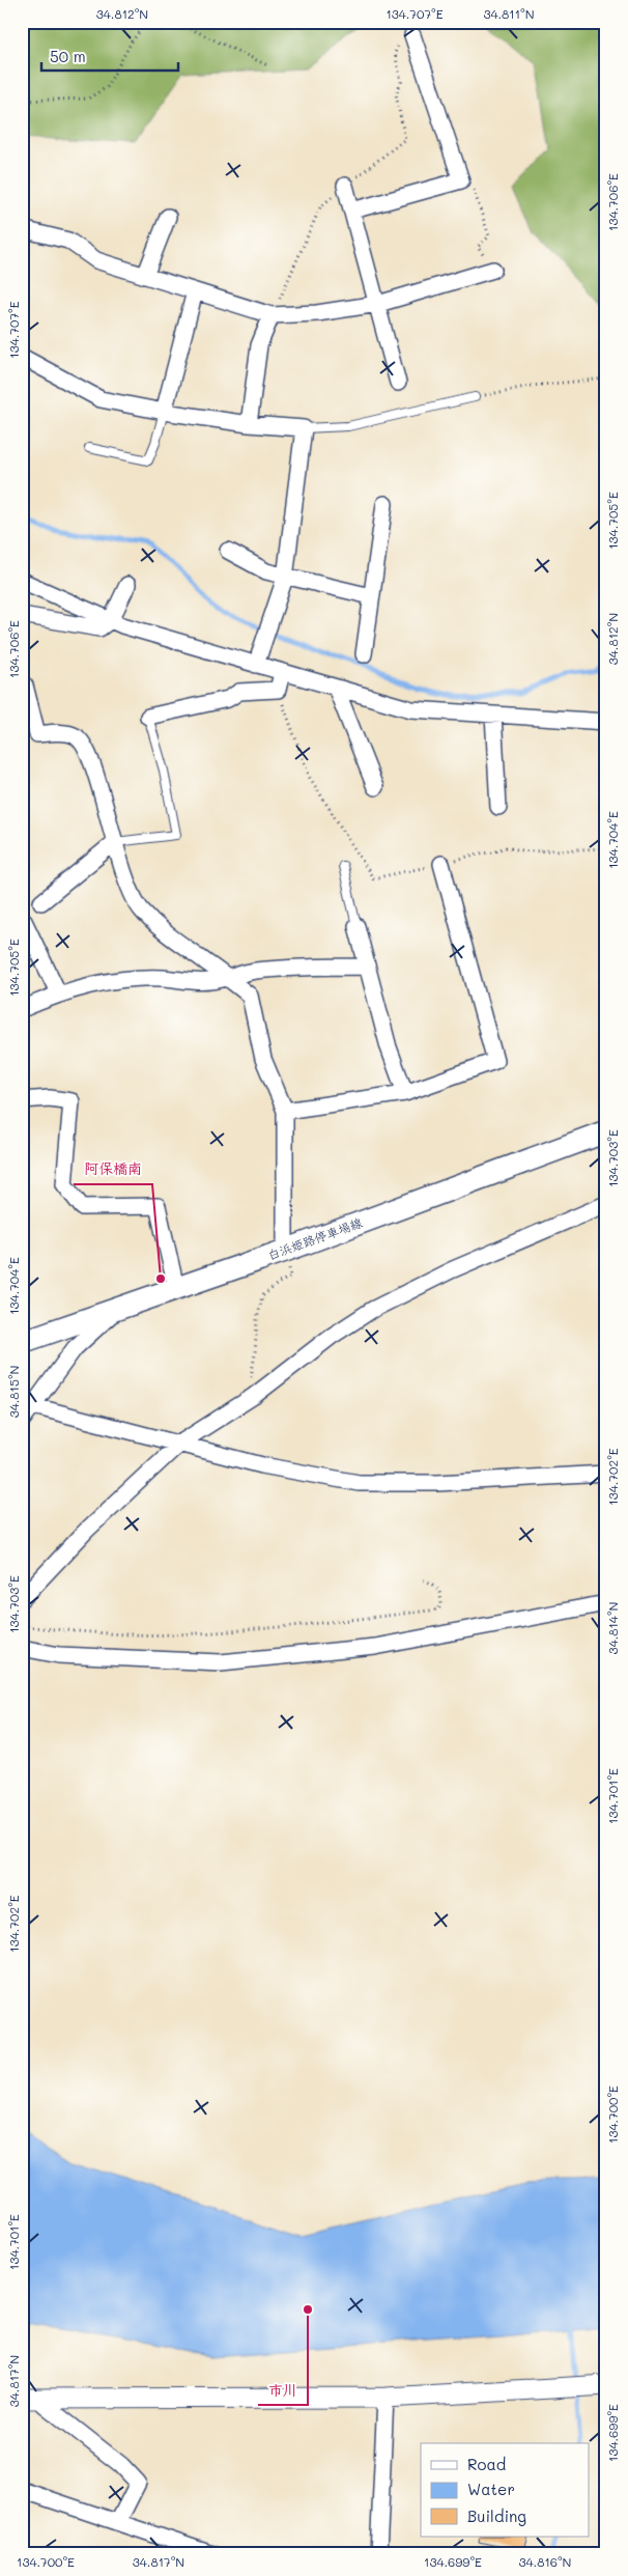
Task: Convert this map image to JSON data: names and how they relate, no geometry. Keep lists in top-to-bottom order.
{
  "streets": {
    "main road": ["白浜姫路停車場線"]
  },
  "places": ["阿保橋南", "市川"],
  "legend": ["Road", "Water", "Building"],
  "scale_bar": "50 m",
  "coordinates": [
    "34.812°N",
    "134.707°E",
    "34.811°N",
    "134.706°E",
    "134.705°E",
    "134.704°E",
    "134.703°E",
    "34.815°N",
    "134.702°E",
    "34.814°N",
    "134.701°E",
    "134.700°E",
    "34.817°N",
    "134.699°E",
    "34.816°N"
  ]
}
